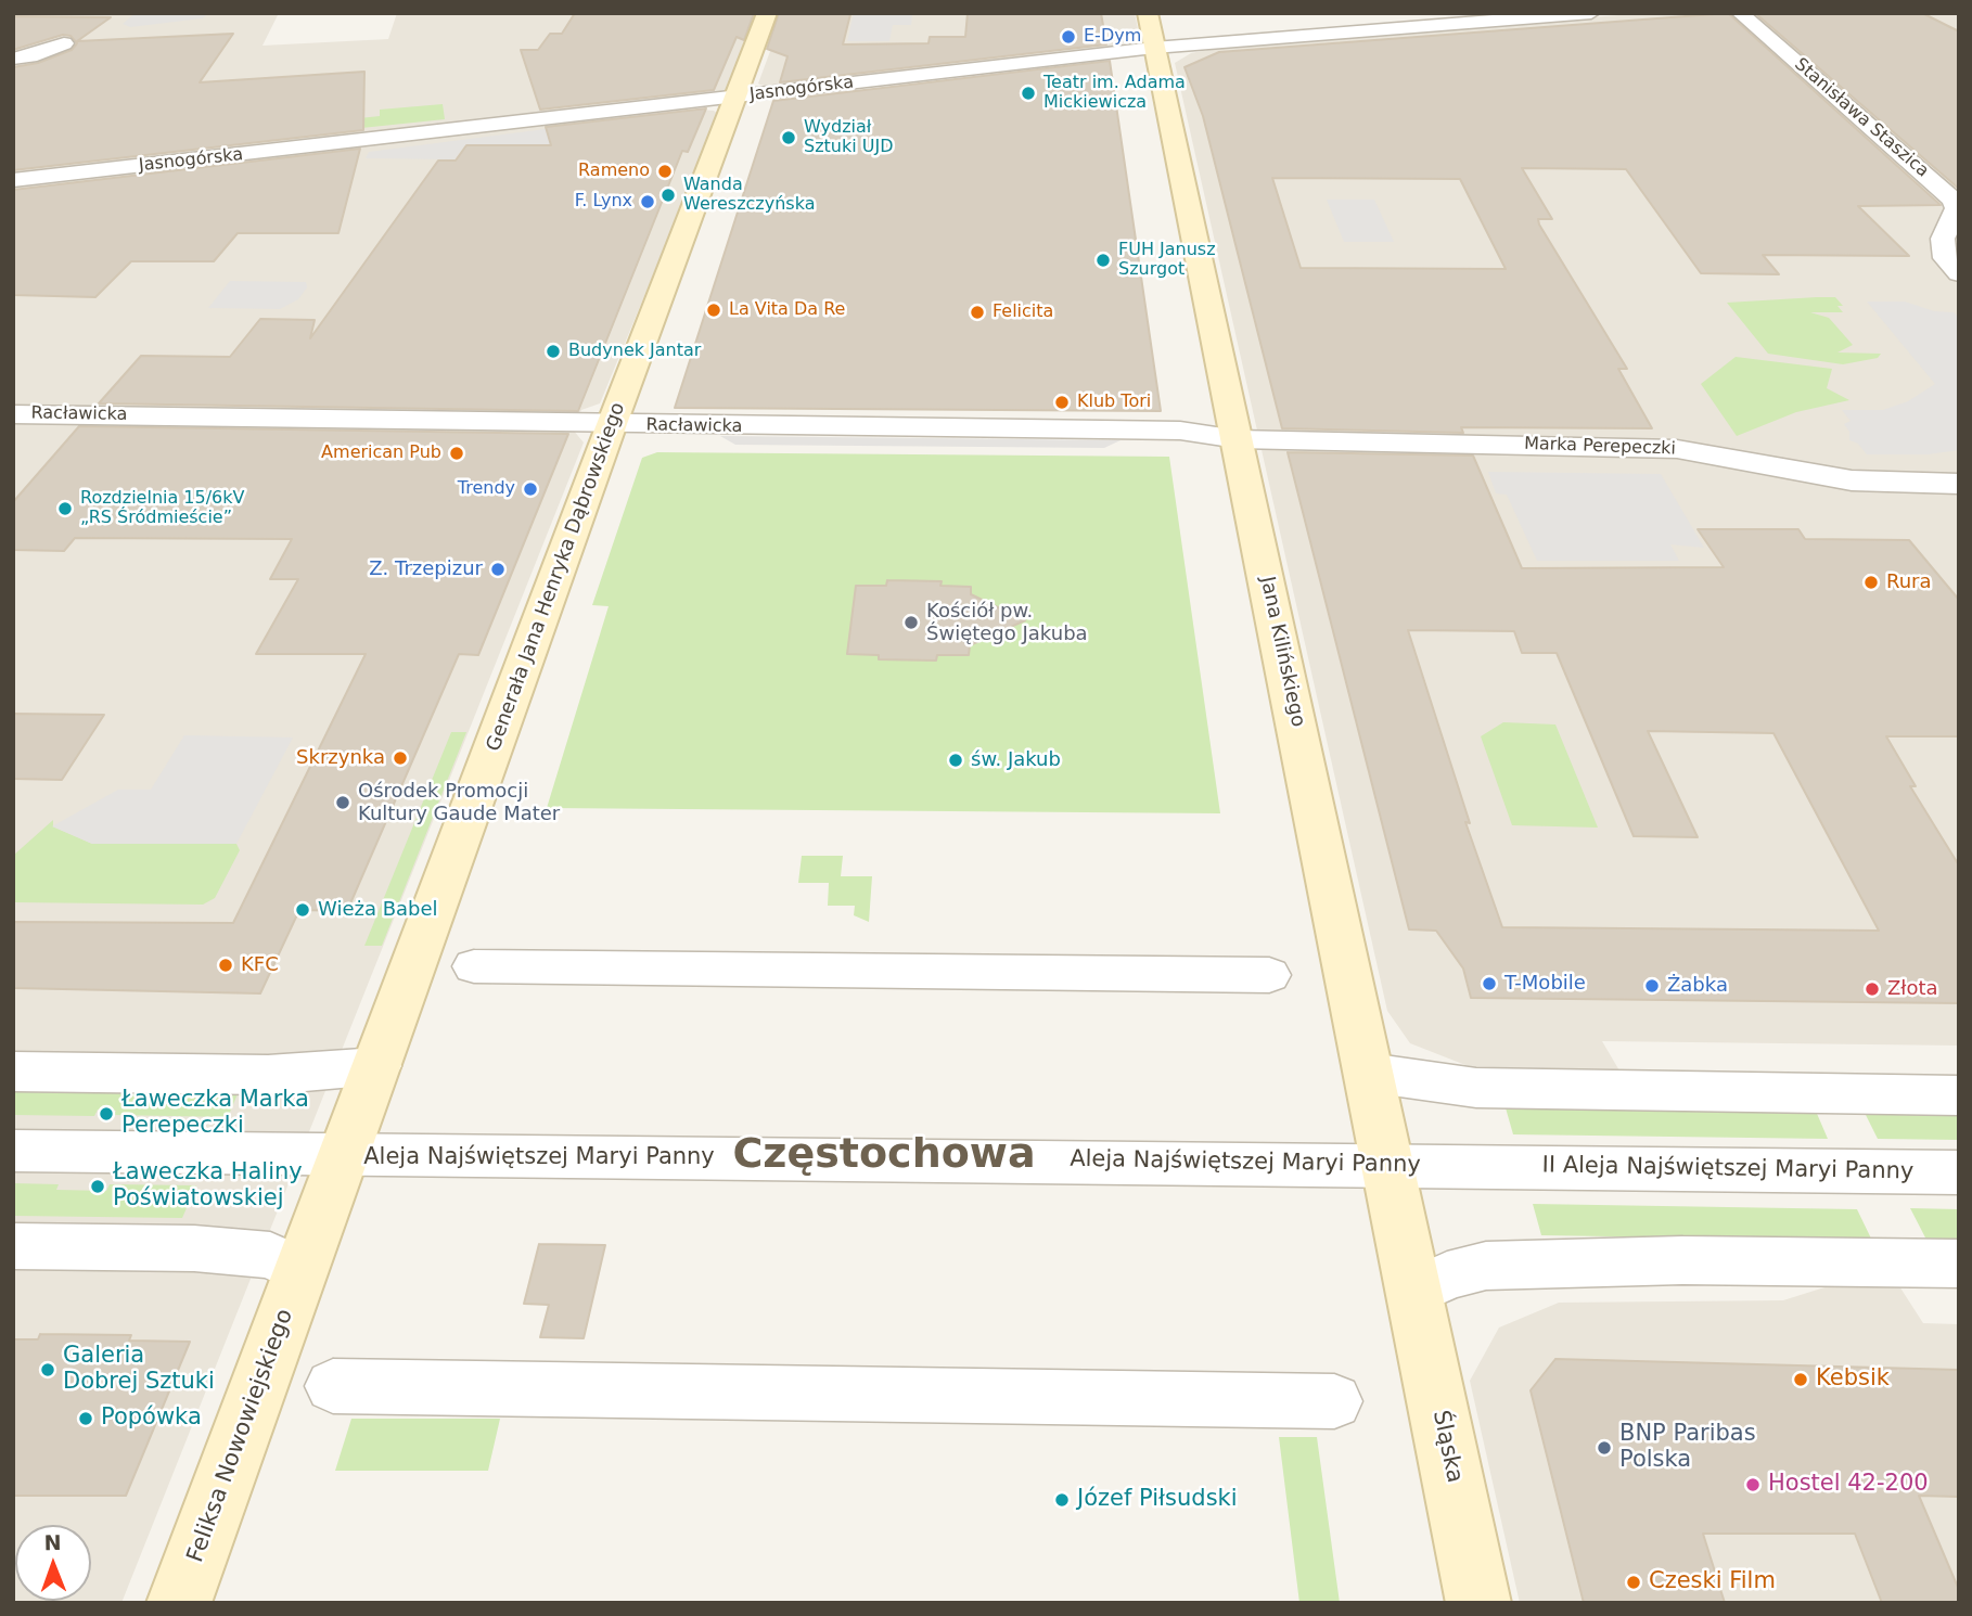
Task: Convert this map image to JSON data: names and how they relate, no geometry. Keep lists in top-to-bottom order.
{
  "streets": {
    "street": [
      "Jasnogórska",
      "Stanisława Staszica",
      "Racławicka",
      "Marka Perepeczki",
      "Generała Jana Henryka Dąbrowskiego",
      "Jana Kilińskiego",
      "Aleja Najświętszej Maryi Panny",
      "II Aleja Najświętszej Maryi Panny",
      "Feliksa Nowowiejskiego",
      "Śląska"
    ]
  },
  "crossings": [
    ["Jasnogórska", "Generała Jana Henryka Dąbrowskiego"],
    ["Jasnogórska", "Jana Kilińskiego"],
    ["Racławicka", "Marka Perepeczki"],
    ["Racławicka", "Generała Jana Henryka Dąbrowskiego"],
    ["Racławicka", "Jana Kilińskiego"],
    ["Marka Perepeczki", "Jana Kilińskiego"],
    ["Generała Jana Henryka Dąbrowskiego", "Aleja Najświętszej Maryi Panny"],
    ["Generała Jana Henryka Dąbrowskiego", "Feliksa Nowowiejskiego"],
    ["Jana Kilińskiego", "Aleja Najświętszej Maryi Panny"],
    ["Jana Kilińskiego", "Śląska"],
    ["Aleja Najświętszej Maryi Panny", "II Aleja Najświętszej Maryi Panny"]
  ],
  "districts": ["Częstochowa"],
  "places": [
    "E-Dym",
    "Teatr im. Adama Mickiewicza",
    "Wydział Sztuki UJD",
    "Rameno",
    "Wanda Wereszczyńska",
    "F. Lynx",
    "FUH Janusz Szurgot",
    "La Vita Da Re",
    "Felicita",
    "Budynek Jantar",
    "Klub Tori",
    "American Pub",
    "Trendy",
    "Rozdzielnia 15/6kV „RS Śródmieście”",
    "Z. Trzepizur",
    "Rura",
    "Kościół pw. Świętego Jakuba",
    "Skrzynka",
    "św. Jakub",
    "Ośrodek Promocji Kultury Gaude Mater",
    "Wieża Babel",
    "KFC",
    "T-Mobile",
    "Żabka",
    "Złota",
    "Ławeczka Marka Perepeczki",
    "Ławeczka Haliny Poświatowskiej",
    "Galeria Dobrej Sztuki",
    "Kebsik",
    "Popówka",
    "BNP Paribas Polska",
    "Hostel 42-200",
    "Józef Piłsudski",
    "Czeski Film"
  ],
  "north": "top"
}
